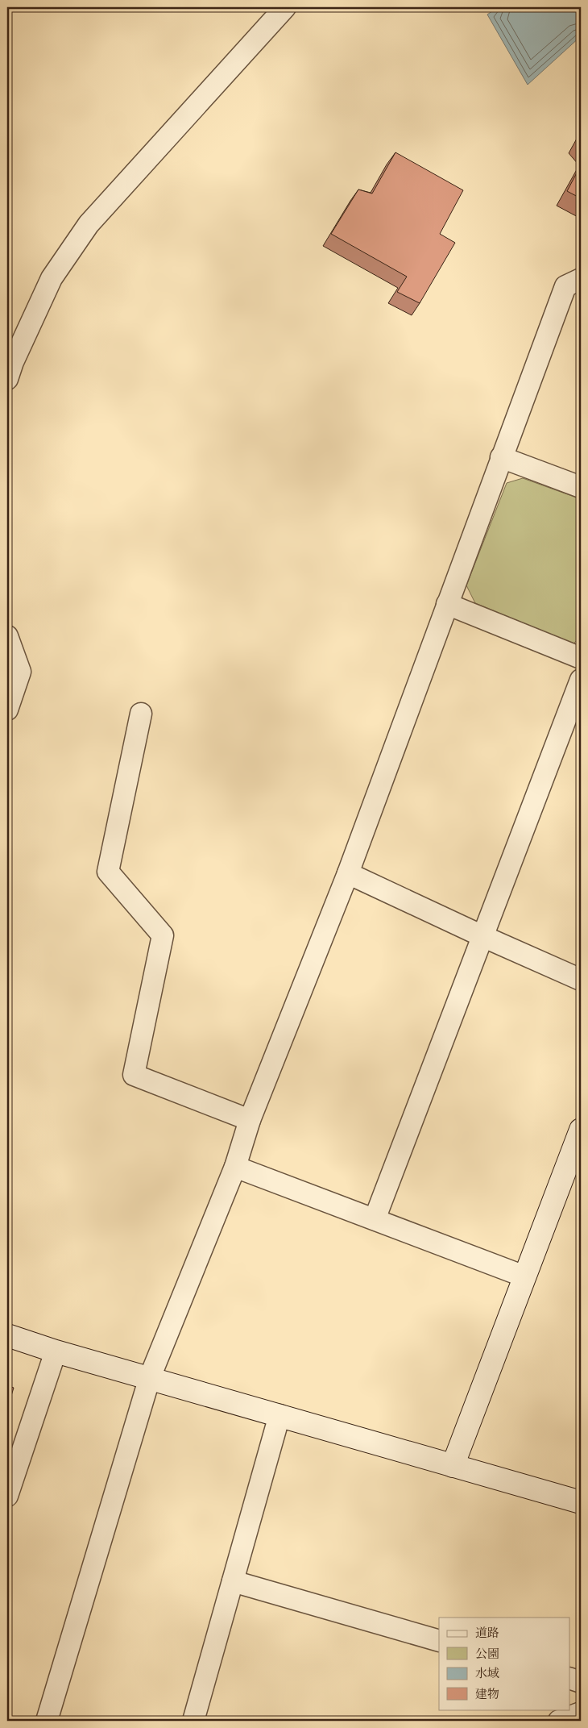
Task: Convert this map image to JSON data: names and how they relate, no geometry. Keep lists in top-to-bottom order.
{
  "legend": [
    "道路",
    "公園",
    "水域",
    "建物"
  ]
}
